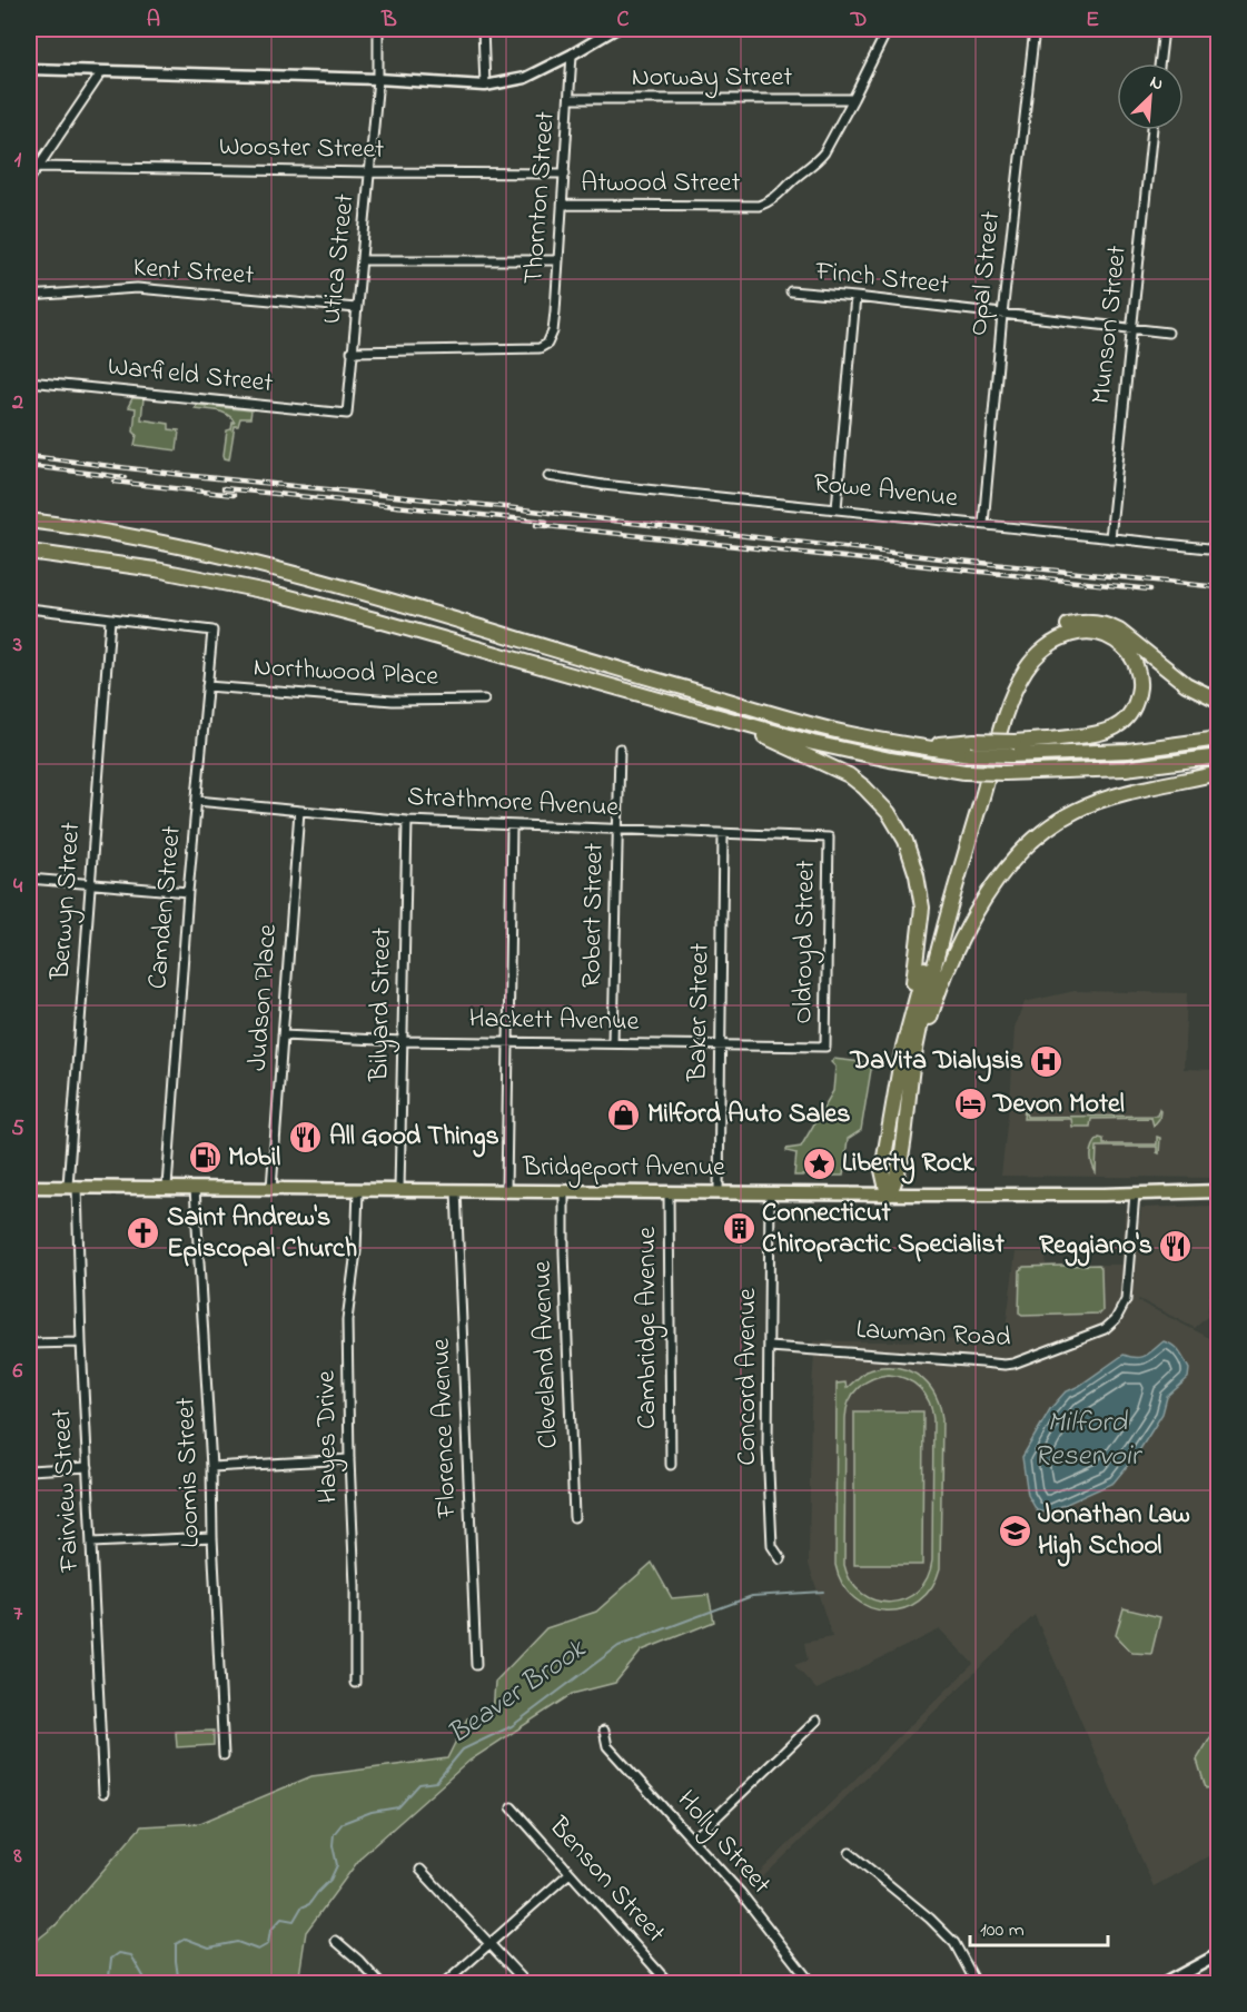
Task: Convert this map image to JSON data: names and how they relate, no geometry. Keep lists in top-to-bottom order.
{
  "streets": {
    "main road": ["Bridgeport Avenue"],
    "street": [
      "Norway Street",
      "Wooster Street",
      "Atwood Street",
      "Thornton Street",
      "Utica Street",
      "Kent Street",
      "Opal Street",
      "Finch Street",
      "Munson Street",
      "Warfield Street",
      "Rowe Avenue",
      "Northwood Place",
      "Strathmore Avenue",
      "Berwyn Street",
      "Camden Street",
      "Robert Street",
      "Oldroyd Street",
      "Judson Place",
      "Bilyard Street",
      "Baker Street",
      "Hackett Avenue",
      "Cambridge Avenue",
      "Lawman Road",
      "Cleveland Avenue",
      "Concord Avenue",
      "Florence Avenue",
      "Hayes Drive",
      "Loomis Street",
      "Fairview Street",
      "Holly Street",
      "Benson Street"
    ]
  },
  "crossings": [
    ["Norway Street", "Atwood Street"],
    ["Norway Street", "Thornton Street"],
    ["Wooster Street", "Thornton Street"],
    ["Wooster Street", "Utica Street"],
    ["Atwood Street", "Thornton Street"],
    ["Thornton Street", "Utica Street"],
    ["Utica Street", "Kent Street"],
    ["Utica Street", "Warfield Street"],
    ["Opal Street", "Finch Street"],
    ["Opal Street", "Rowe Avenue"],
    ["Finch Street", "Munson Street"],
    ["Munson Street", "Rowe Avenue"],
    ["Northwood Place", "Camden Street"],
    ["Strathmore Avenue", "Camden Street"],
    ["Strathmore Avenue", "Robert Street"],
    ["Strathmore Avenue", "Oldroyd Street"],
    ["Strathmore Avenue", "Judson Place"],
    ["Strathmore Avenue", "Bilyard Street"],
    ["Strathmore Avenue", "Baker Street"],
    ["Berwyn Street", "Camden Street"],
    ["Berwyn Street", "Bridgeport Avenue"],
    ["Berwyn Street", "Fairview Street"],
    ["Camden Street", "Bridgeport Avenue"],
    ["Robert Street", "Hackett Avenue"],
    ["Oldroyd Street", "Hackett Avenue"],
    ["Judson Place", "Hackett Avenue"],
    ["Judson Place", "Bridgeport Avenue"],
    ["Bilyard Street", "Hackett Avenue"],
    ["Bilyard Street", "Bridgeport Avenue"],
    ["Baker Street", "Hackett Avenue"],
    ["Baker Street", "Bridgeport Avenue"],
    ["Bridgeport Avenue", "Cambridge Avenue"],
    ["Bridgeport Avenue", "Lawman Road"],
    ["Bridgeport Avenue", "Cleveland Avenue"],
    ["Bridgeport Avenue", "Concord Avenue"],
    ["Bridgeport Avenue", "Florence Avenue"],
    ["Bridgeport Avenue", "Hayes Drive"],
    ["Bridgeport Avenue", "Loomis Street"],
    ["Bridgeport Avenue", "Fairview Street"],
    ["Lawman Road", "Concord Avenue"]
  ],
  "water": ["Milford Reservoir", "Beaver Brook"],
  "places": {
    "hospital": ["DaVita Dialysis"],
    "hotel": ["Devon Motel"],
    "shop": ["Milford Auto Sales"],
    "restaurant": ["All Good Things", "Reggiano's"],
    "fuel station": ["Mobil"],
    "place": ["Liberty Rock"],
    "building": ["Connecticut Chiropractic Specialist"],
    "church": ["Saint Andrew's Episcopal Church"],
    "school or university": ["Jonathan Law High School"]
  },
  "scale_bar": "100 m",
  "north": "top right",
  "grid": {
    "columns": [
      "A",
      "B",
      "C",
      "D",
      "E"
    ],
    "rows": [
      "1",
      "2",
      "3",
      "4",
      "5",
      "6",
      "7",
      "8"
    ]
  }
}
